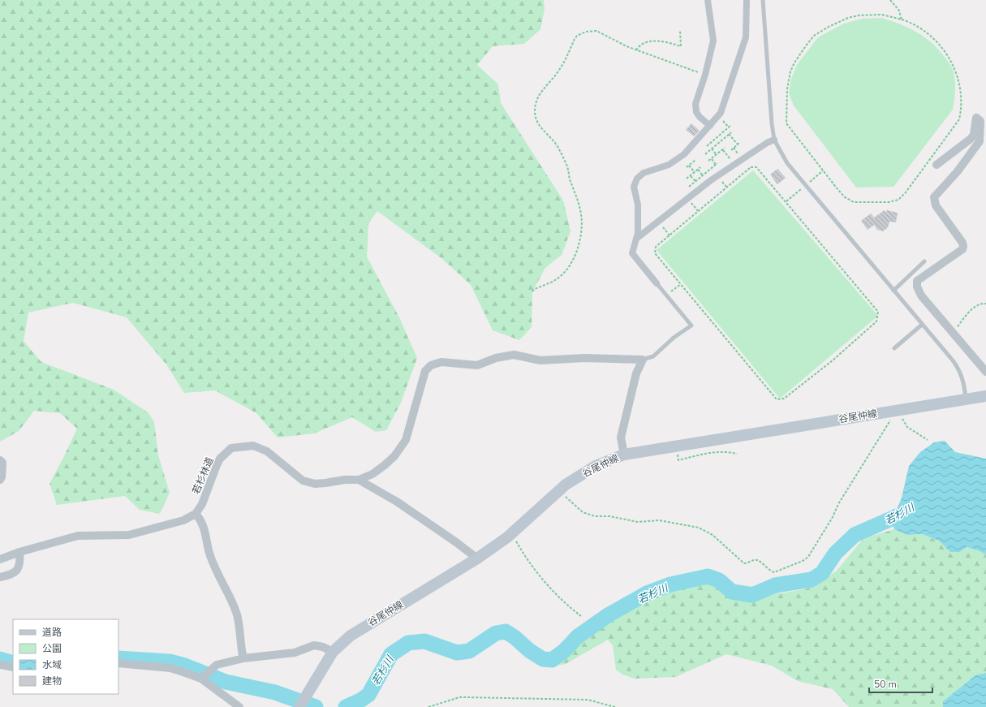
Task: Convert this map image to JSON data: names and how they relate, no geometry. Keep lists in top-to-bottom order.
{
  "streets": {
    "main road": ["谷尾仲線"],
    "street": ["若杉林道"]
  },
  "water": ["若杉川"],
  "legend": [
    "道路",
    "公園",
    "水域",
    "建物"
  ],
  "scale_bar": "50 m"
}
